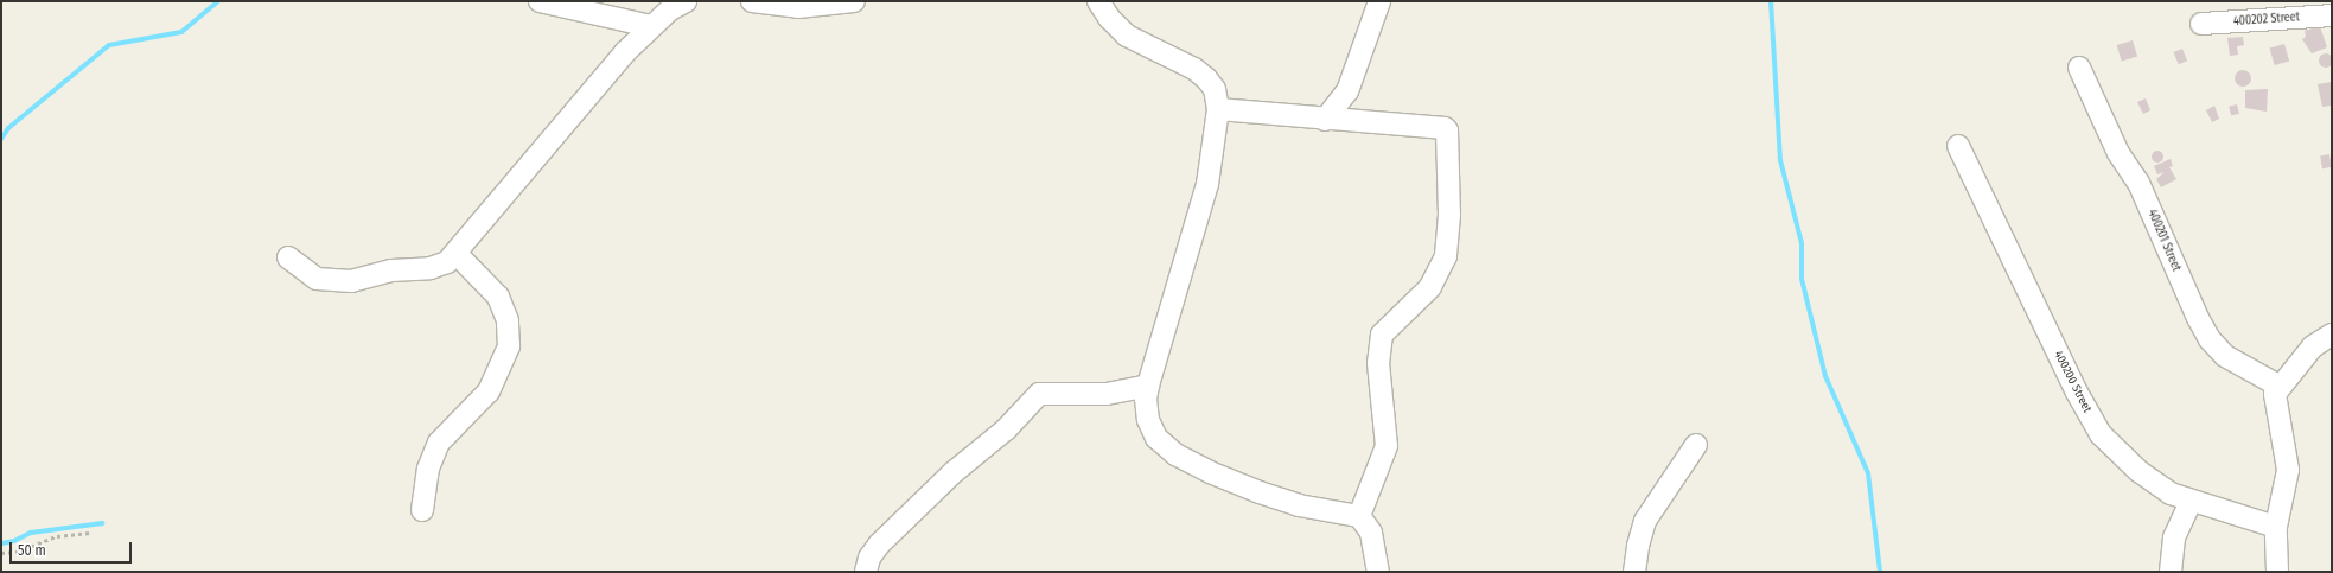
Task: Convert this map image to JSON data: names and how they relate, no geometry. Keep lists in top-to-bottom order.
{
  "streets": {
    "street": ["400202 Street", "400201 Street", "400200 Street"]
  },
  "scale_bar": "50 m"
}
